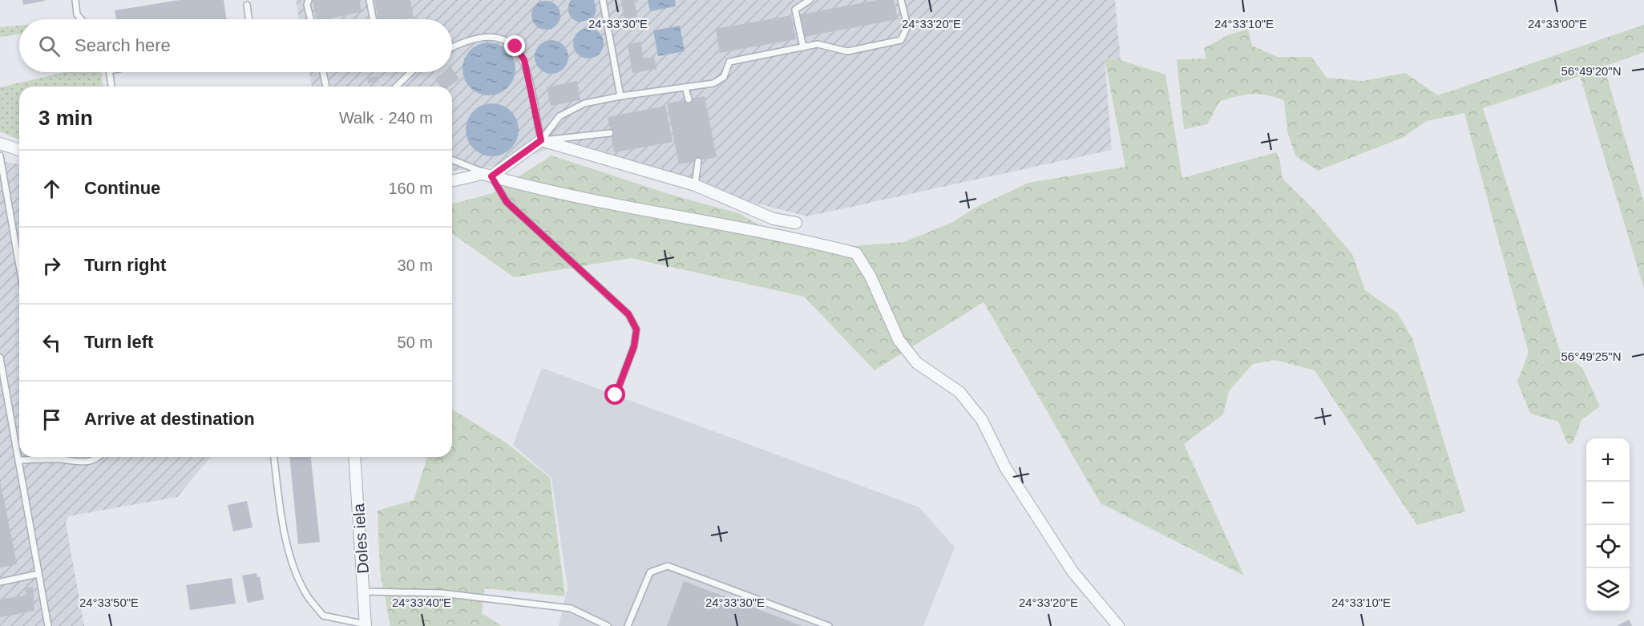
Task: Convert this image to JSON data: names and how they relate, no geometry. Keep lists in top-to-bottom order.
{
  "streets": {
    "street": ["Doles iela"]
  },
  "page": {
    "search": "Search here",
    "heading": ["3 min", "Walk · 240 m"],
    "list": [
      ["Continue", "160 m"],
      ["Turn right", "30 m"],
      ["Turn left", "50 m"],
      "Arrive at destination"
    ],
    "map_buttons": ["+", "−"]
  },
  "coordinates": [
    "24°33'30\"E",
    "24°33'20\"E",
    "24°33'10\"E",
    "24°33'00\"E",
    "56°49'20\"N",
    "56°49'25\"N",
    "24°33'50\"E",
    "24°33'40\"E"
  ]
}
